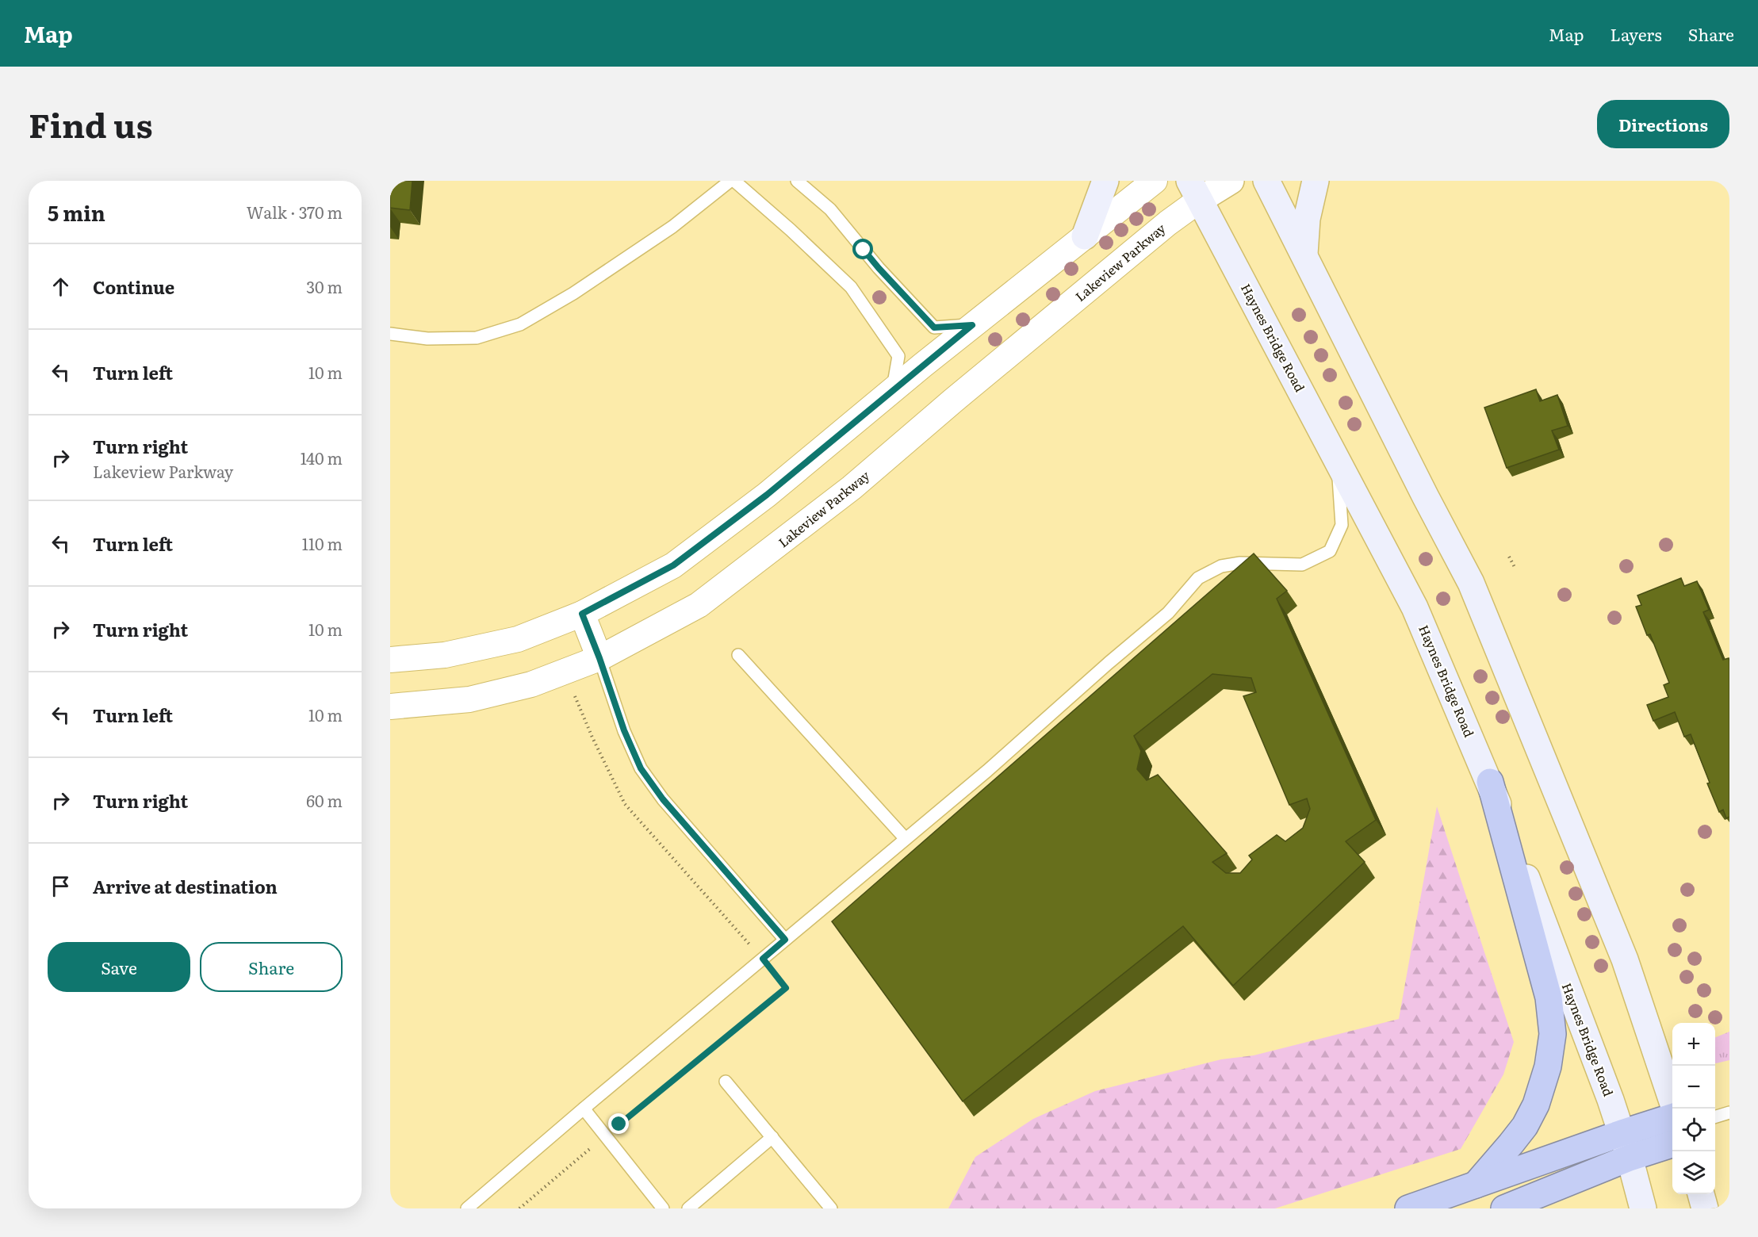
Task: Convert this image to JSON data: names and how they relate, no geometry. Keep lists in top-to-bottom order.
{
  "streets": {
    "main road": ["Haynes Bridge Road"],
    "street": ["Lakeview Parkway"]
  },
  "crossings": [
    ["Lakeview Parkway", "Haynes Bridge Road"]
  ],
  "page": {
    "header": "Map",
    "nav": ["Map", "Layers", "Share"],
    "title": "Find us",
    "buttons": [
      "Directions",
      ["Save", "Share"]
    ],
    "heading": ["5 min", "Walk · 370 m"],
    "list": [
      ["Continue", "30 m"],
      ["Turn left", "10 m"],
      ["Turn right", "Lakeview Parkway", "140 m"],
      ["Turn left", "110 m"],
      ["Turn right", "10 m"],
      ["Turn left", "10 m"],
      ["Turn right", "60 m"],
      "Arrive at destination"
    ],
    "map_buttons": ["+", "−"]
  }
}
